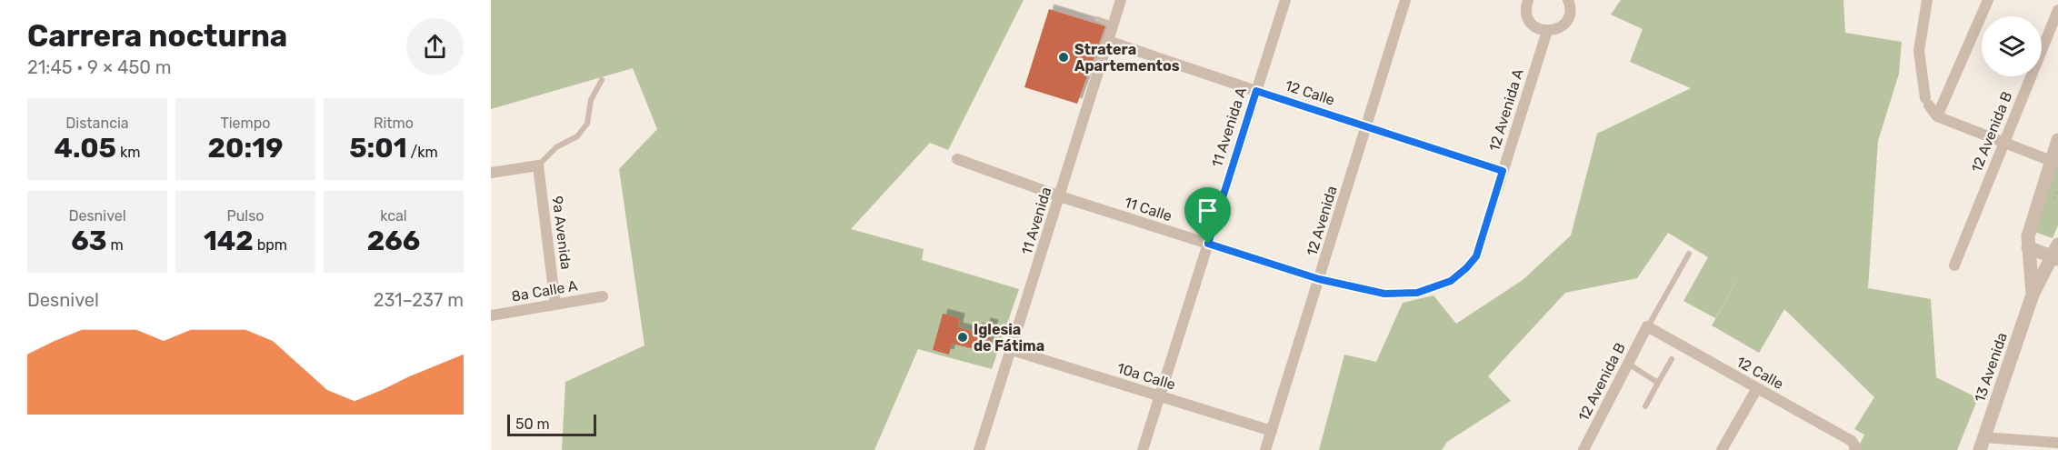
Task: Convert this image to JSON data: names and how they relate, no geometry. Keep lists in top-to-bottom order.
{
  "streets": {
    "street": [
      "12 Calle",
      "12 Avenida A",
      "11 Avenida A",
      "12 Avenida B",
      "11 Calle",
      "11 Avenida",
      "12 Avenida",
      "9a Avenida",
      "8a Calle A",
      "13 Avenida",
      "10a Calle"
    ]
  },
  "crossings": [
    ["12 Calle", "12 Avenida A"],
    ["12 Calle", "11 Avenida A"],
    ["12 Calle", "12 Avenida B"],
    ["12 Calle", "11 Avenida"],
    ["12 Calle", "12 Avenida"],
    ["12 Avenida A", "11 Calle"],
    ["11 Avenida A", "11 Calle"],
    ["11 Avenida A", "10a Calle"],
    ["11 Calle", "11 Avenida"],
    ["11 Calle", "12 Avenida"],
    ["11 Avenida", "10a Calle"],
    ["12 Avenida", "10a Calle"],
    ["9a Avenida", "8a Calle A"]
  ],
  "places": ["Stratera Apartementos", "Iglesia de Fátima"],
  "scale_bar": "50 m",
  "page": {
    "heading": ["Carrera nocturna", "21:45 · 9 × 450 m"],
    "stats": [
      ["Distancia", "4.05 km"],
      ["Tiempo", "20:19"],
      ["Ritmo", "5:01 /km"],
      ["Desnivel", "63 m"],
      ["Pulso", "142 bpm"],
      ["kcal", "266"]
    ],
    "chart": ["Desnivel", "231–237 m"],
    "scale": "50 m"
  }
}
